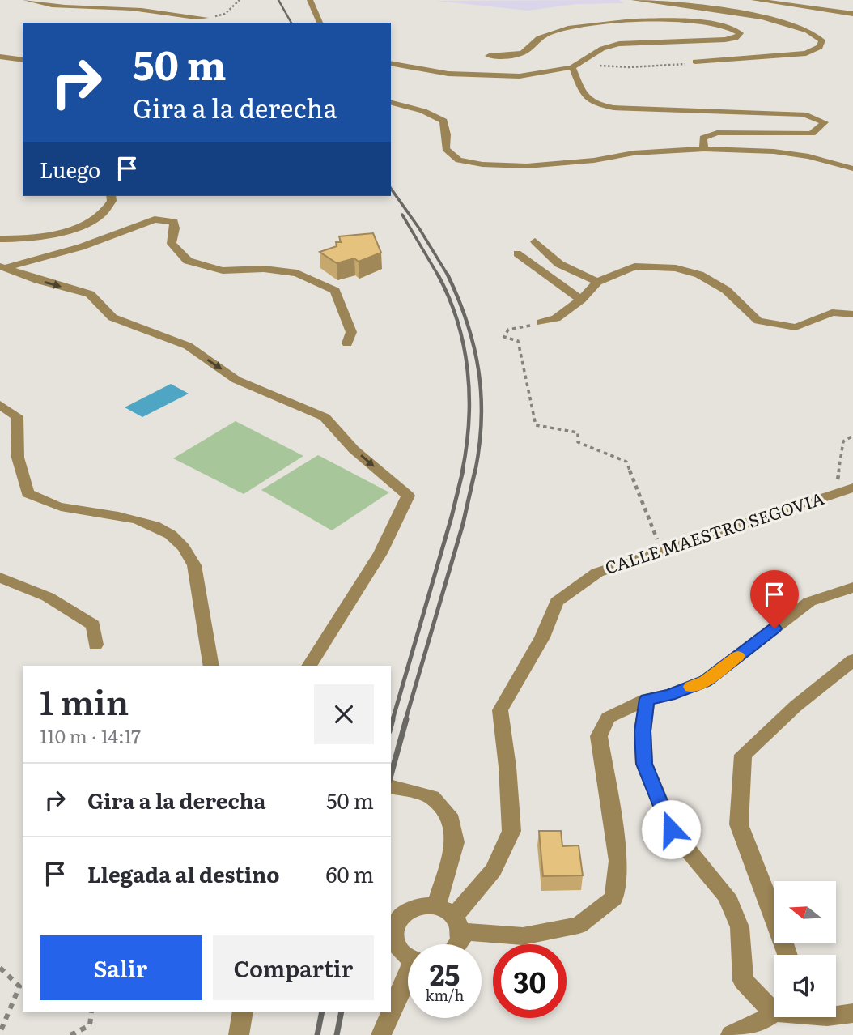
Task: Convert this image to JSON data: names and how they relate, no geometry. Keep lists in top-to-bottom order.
{
  "streets": {
    "street": ["CALLE MAESTRO SEGOVIA"]
  },
  "north": "left",
  "page": {
    "turn": ["50 m", "Gira a la derecha"],
    "then": "Luego",
    "heading": ["1 min", "110 m · 14:17"],
    "list": [
      {
        "name": "Gira a la derecha",
        "value": "50 m"
      },
      {
        "name": "Llegada al destino",
        "value": "60 m"
      }
    ],
    "buttons": ["Salir", "Compartir"],
    "speed": "25 km/h",
    "limit": "30"
  }
}
